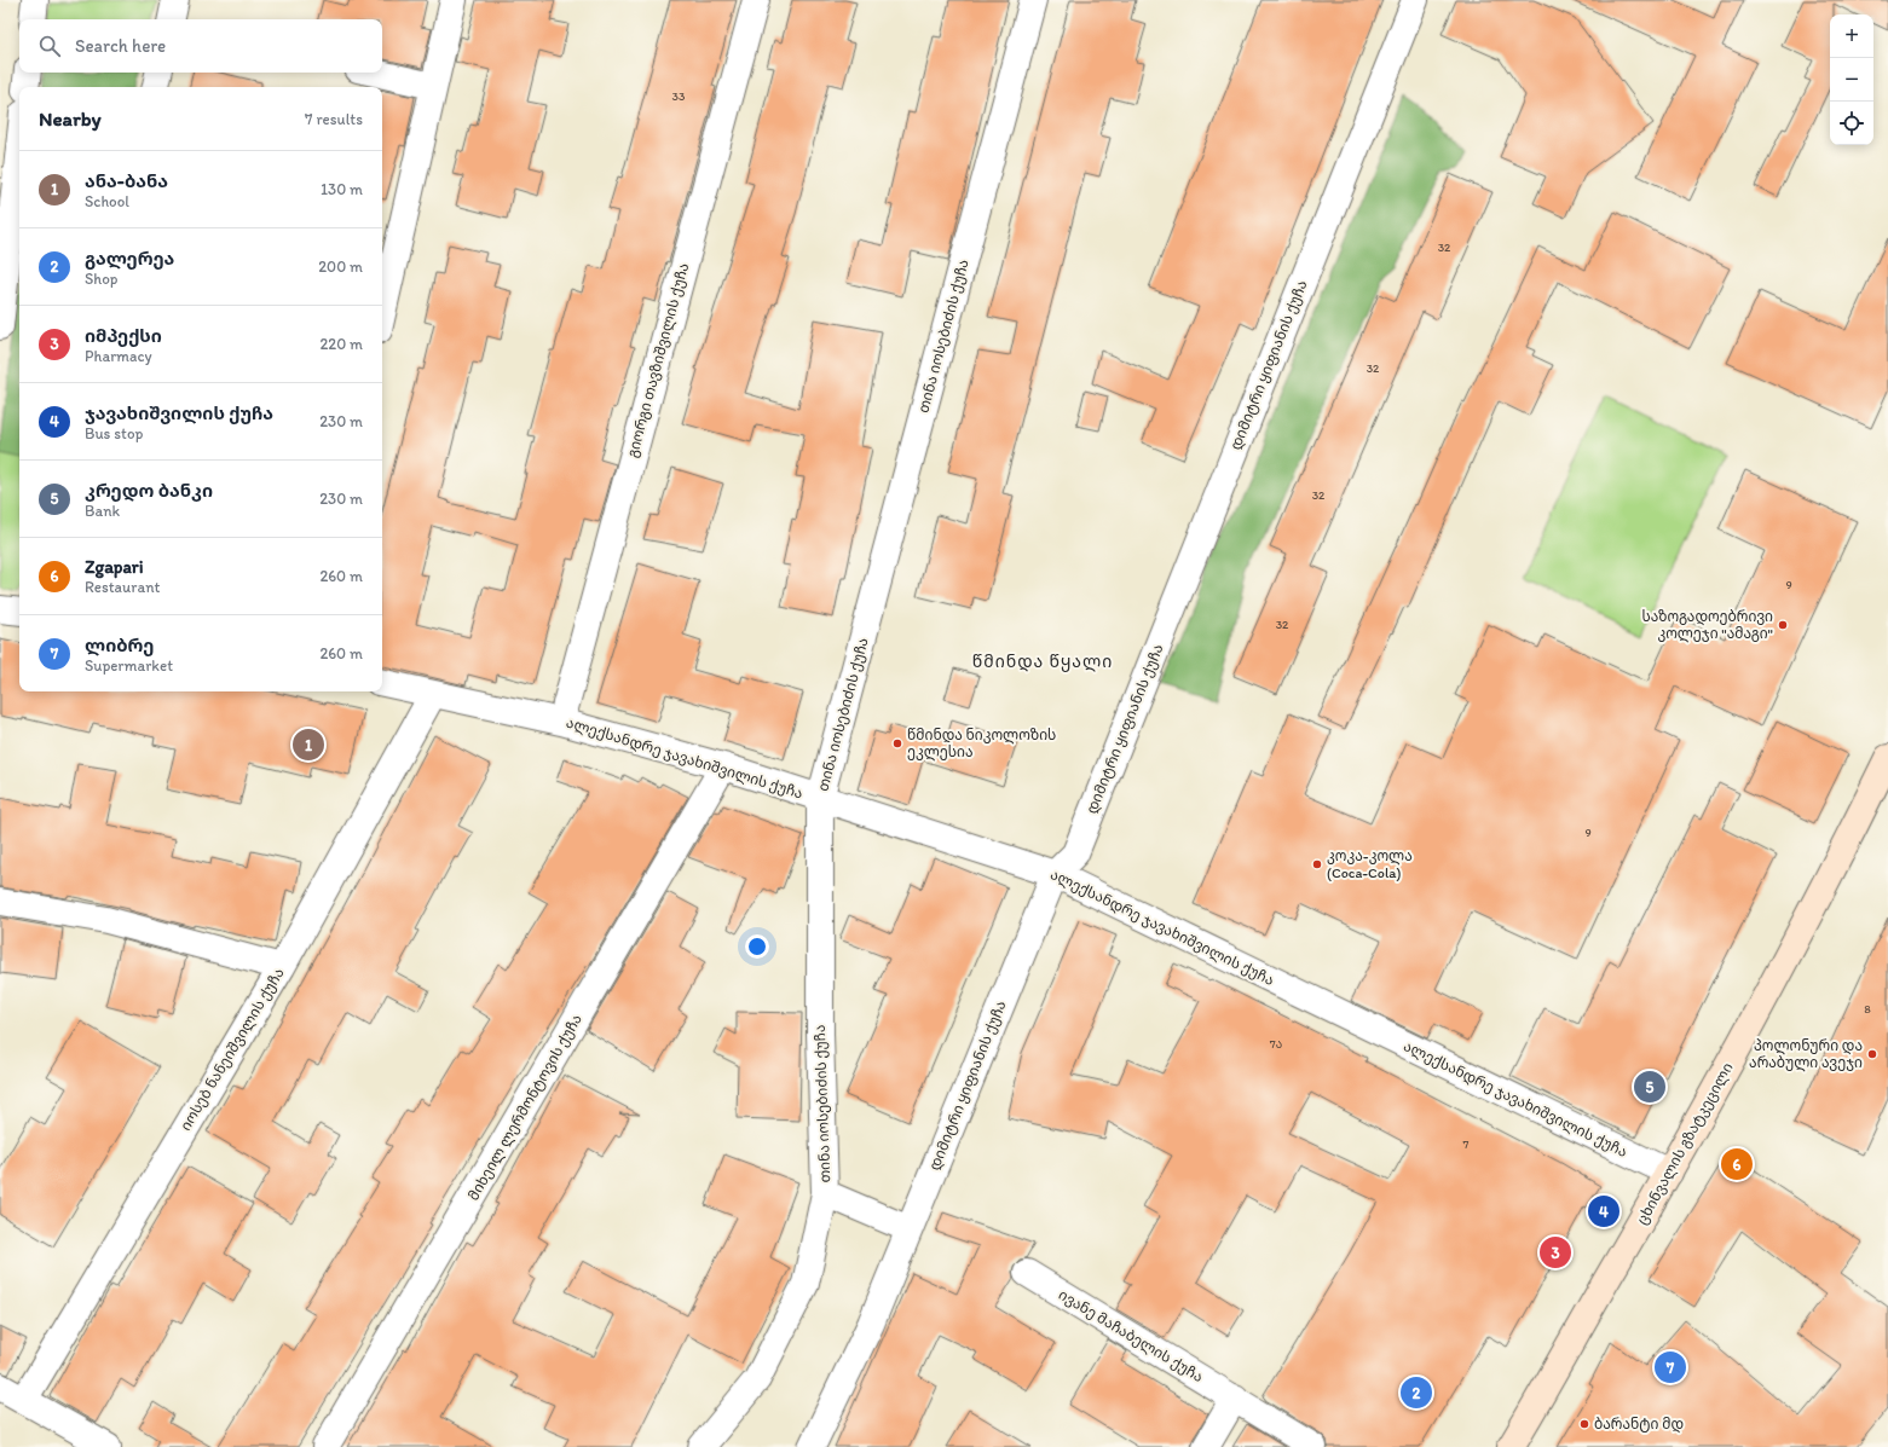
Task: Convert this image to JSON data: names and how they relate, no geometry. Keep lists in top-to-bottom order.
{
  "streets": {
    "main road": ["ცხინვალის გზატკეცილი"],
    "street": [
      "თინა იოსებიძის ქუჩა",
      "გიორგი თავზიშვილის ქუჩა",
      "დიმიტრი ყიფიანის ქუჩა",
      "ალექსანდრე ჯავახიშვილის ქუჩა",
      "იოსებ ნანეიშვილის ქუჩა",
      "მიხეილ ლერმონტოვის ქუჩა",
      "ივანე მაჩაბელის ქუჩა"
    ]
  },
  "crossings": [
    ["თინა იოსებიძის ქუჩა", "ალექსანდრე ჯავახიშვილის ქუჩა"],
    ["გიორგი თავზიშვილის ქუჩა", "ალექსანდრე ჯავახიშვილის ქუჩა"],
    ["დიმიტრი ყიფიანის ქუჩა", "ალექსანდრე ჯავახიშვილის ქუჩა"],
    ["ალექსანდრე ჯავახიშვილის ქუჩა", "იოსებ ნანეიშვილის ქუჩა"],
    ["ალექსანდრე ჯავახიშვილის ქუჩა", "მიხეილ ლერმონტოვის ქუჩა"],
    ["ალექსანდრე ჯავახიშვილის ქუჩა", "ცხინვალის გზატკეცილი"]
  ],
  "districts": ["წმინდა წყალი"],
  "places": [
    "საზოგადოებრივი კოლეჯი \"ამაგი\"",
    "წმინდა ნიკოლოზის ეკლესია",
    "კოკა-კოლა (Coca-Cola)",
    "პოლონური და არაბული ავეჯი",
    "ბარანტი მდ"
  ],
  "house_numbers": [
    "33",
    "32",
    "32",
    "32",
    "9",
    "32",
    "9",
    "8",
    "7ა",
    "7"
  ],
  "page": {
    "map_buttons": ["+", "−"],
    "search": "Search here",
    "heading": ["Nearby", "7 results"],
    "list": [
      {
        "mark": "1",
        "name": "ანა-ბანა",
        "note": "School",
        "value": "130 m"
      },
      {
        "mark": "2",
        "name": "გალერეა",
        "note": "Shop",
        "value": "200 m"
      },
      {
        "mark": "3",
        "name": "იმპექსი",
        "note": "Pharmacy",
        "value": "220 m"
      },
      {
        "mark": "4",
        "name": "ჯავახიშვილის ქუჩა",
        "note": "Bus stop",
        "value": "230 m"
      },
      {
        "mark": "5",
        "name": "კრედო ბანკი",
        "note": "Bank",
        "value": "230 m"
      },
      {
        "mark": "6",
        "name": "Zgapari",
        "note": "Restaurant",
        "value": "260 m"
      },
      {
        "mark": "7",
        "name": "ლიბრე",
        "note": "Supermarket",
        "value": "260 m"
      }
    ],
    "pins": [
      "1",
      "5",
      "6",
      "4",
      "3",
      "7",
      "2"
    ]
  }
}
